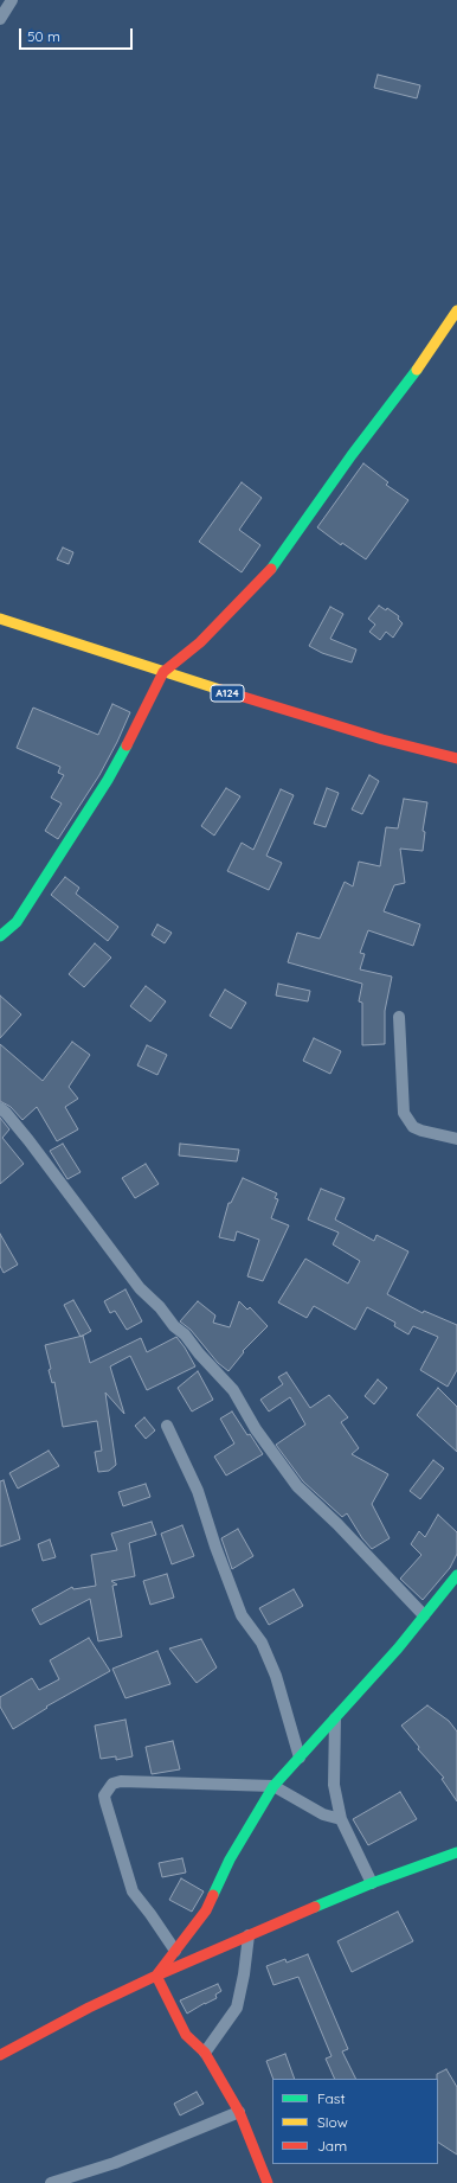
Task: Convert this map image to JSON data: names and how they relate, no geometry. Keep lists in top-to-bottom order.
{
  "streets": {
    "main road": ["A124"]
  },
  "legend": ["Fast", "Slow", "Jam"],
  "scale_bar": "50 m"
}
